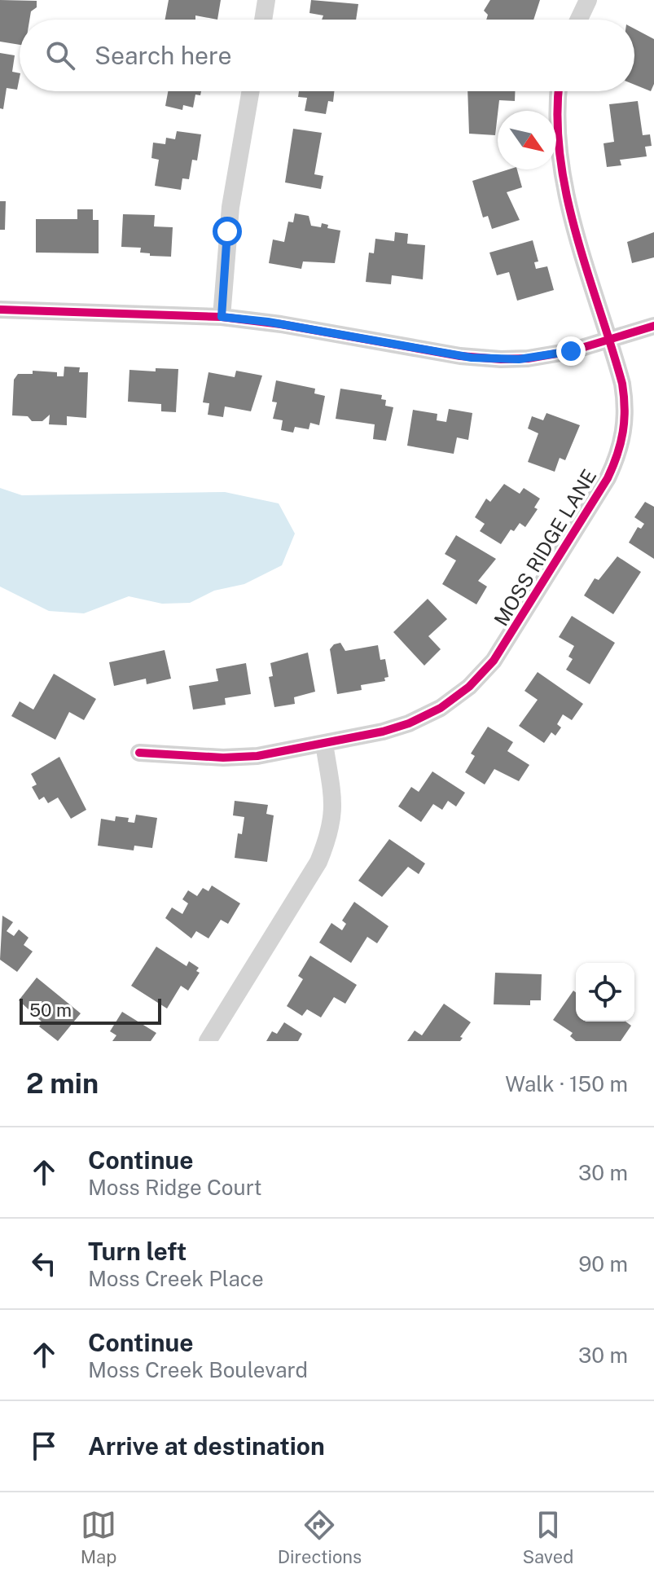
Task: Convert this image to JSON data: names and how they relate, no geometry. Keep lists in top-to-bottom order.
{
  "streets": {
    "street": ["MOSS RIDGE LANE"]
  },
  "scale_bar": "50 m",
  "north": "bottom right",
  "page": {
    "search": "Search here",
    "scale": "50 m",
    "heading": ["2 min", "Walk · 150 m"],
    "list": [
      ["Continue", "Moss Ridge Court", "30 m"],
      ["Turn left", "Moss Creek Place", "90 m"],
      ["Continue", "Moss Creek Boulevard", "30 m"],
      "Arrive at destination"
    ],
    "nav": ["Map", "Directions", "Saved"]
  }
}
